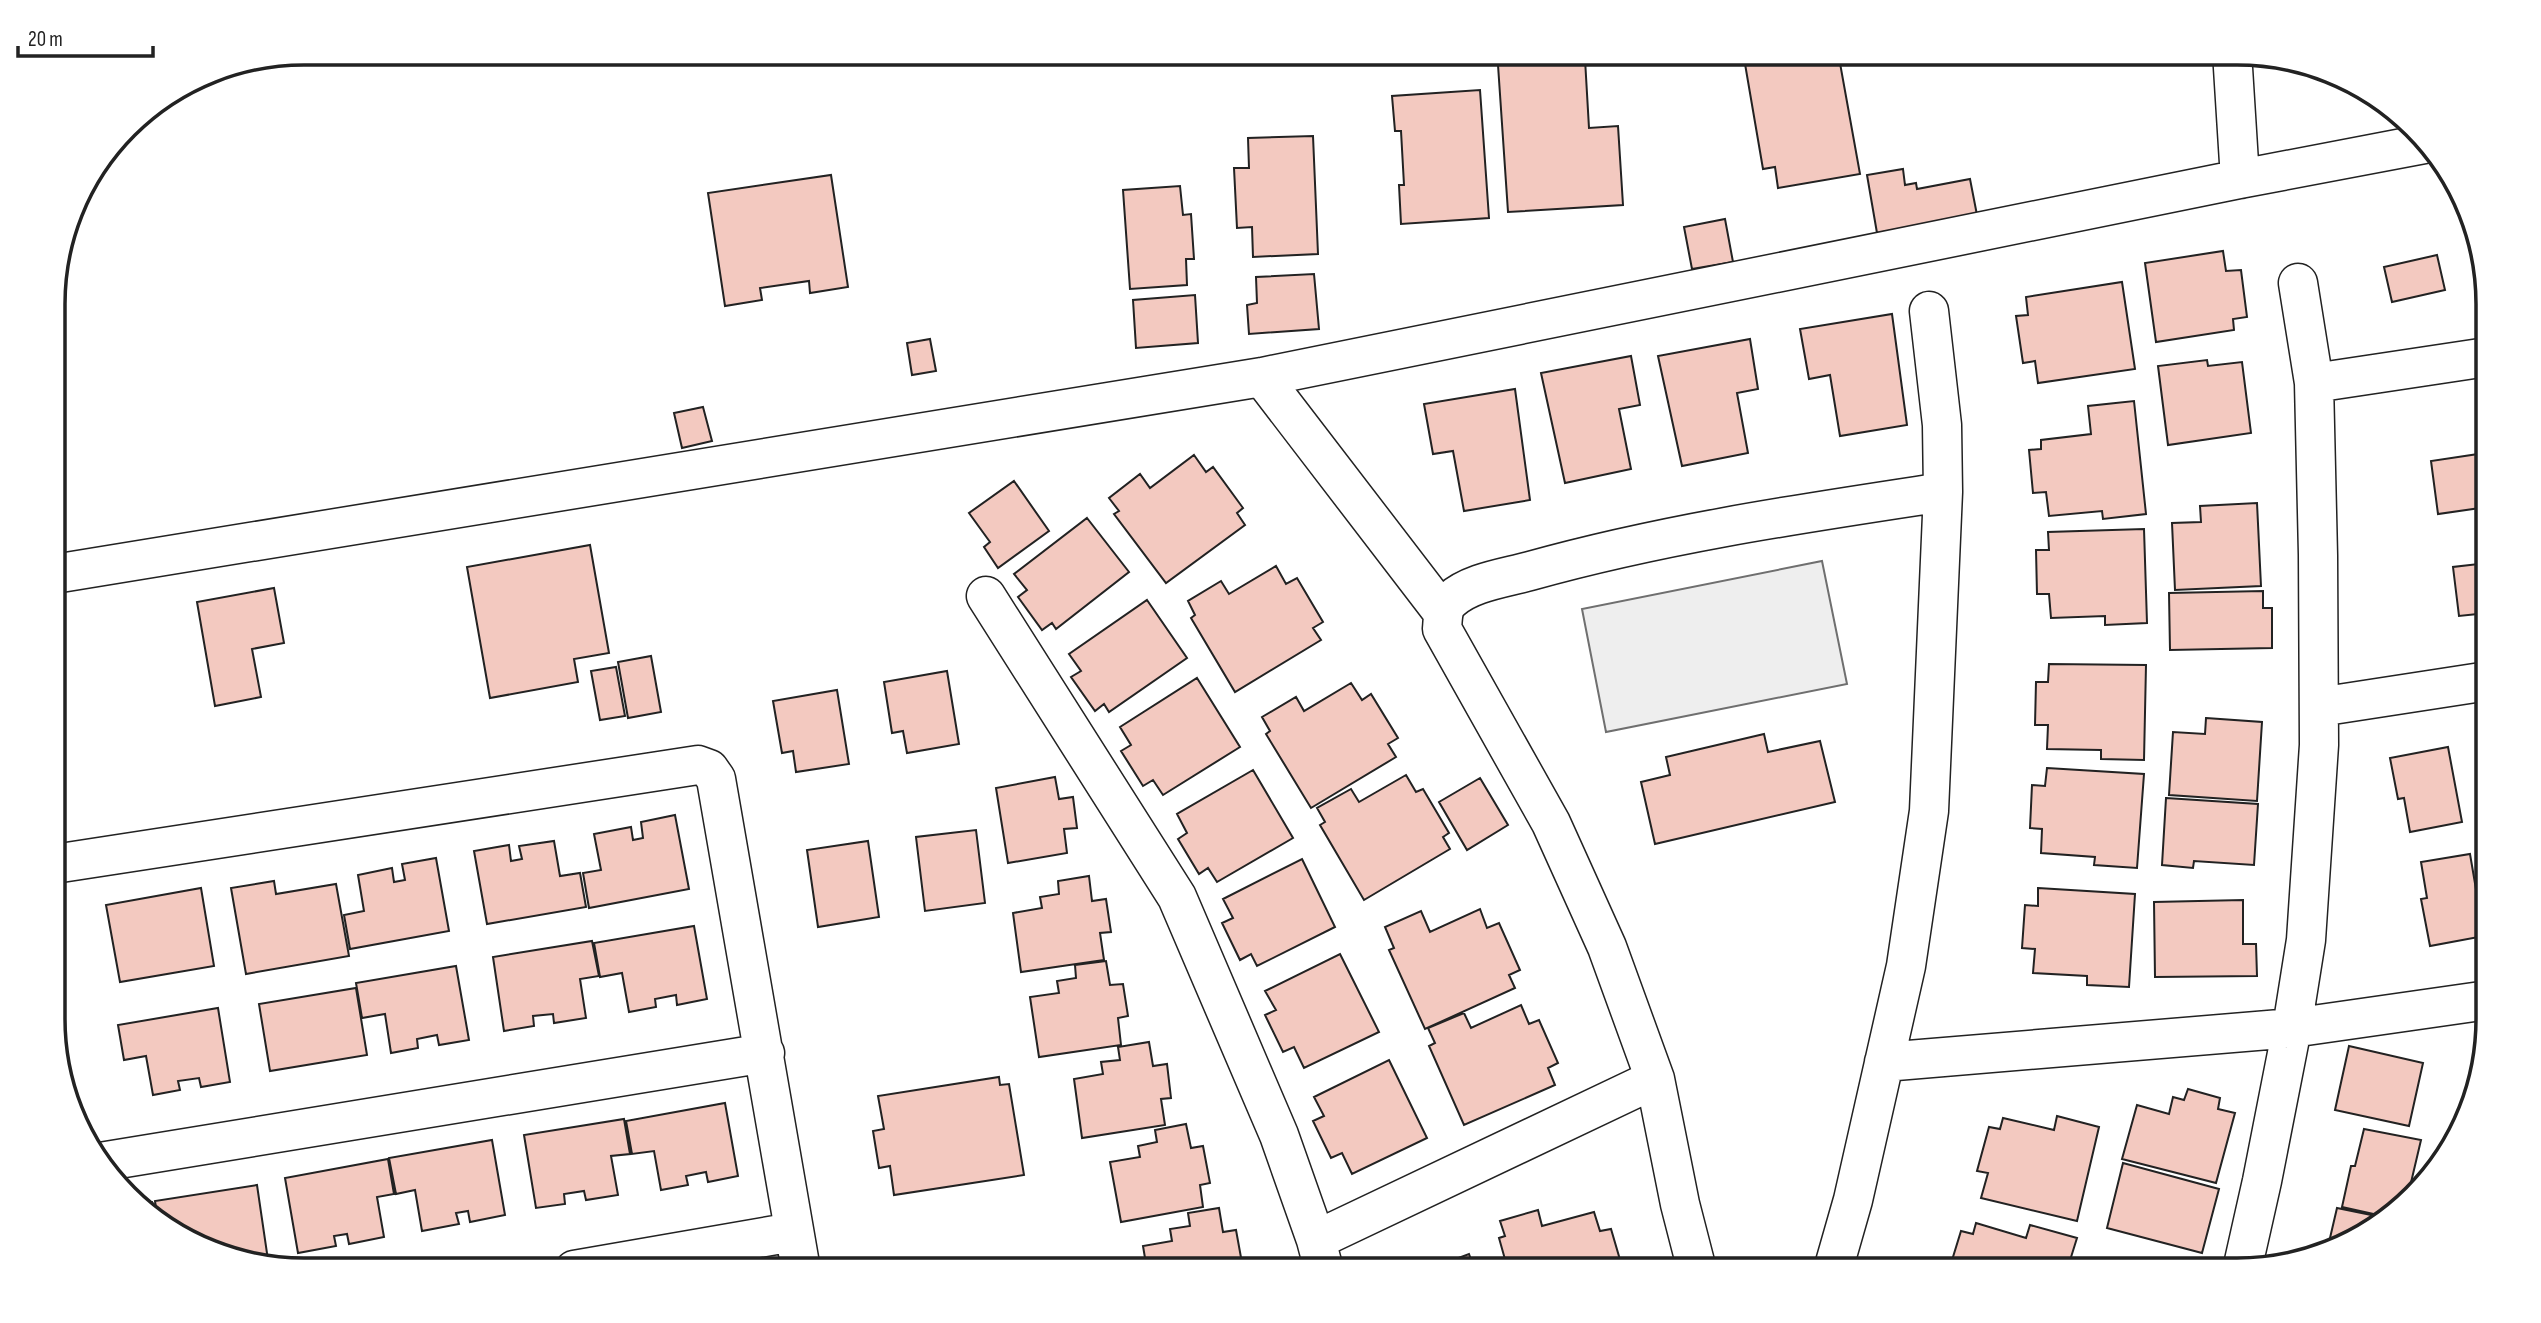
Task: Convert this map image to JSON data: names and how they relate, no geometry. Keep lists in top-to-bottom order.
{
  "scale_bar": "20 m"
}
